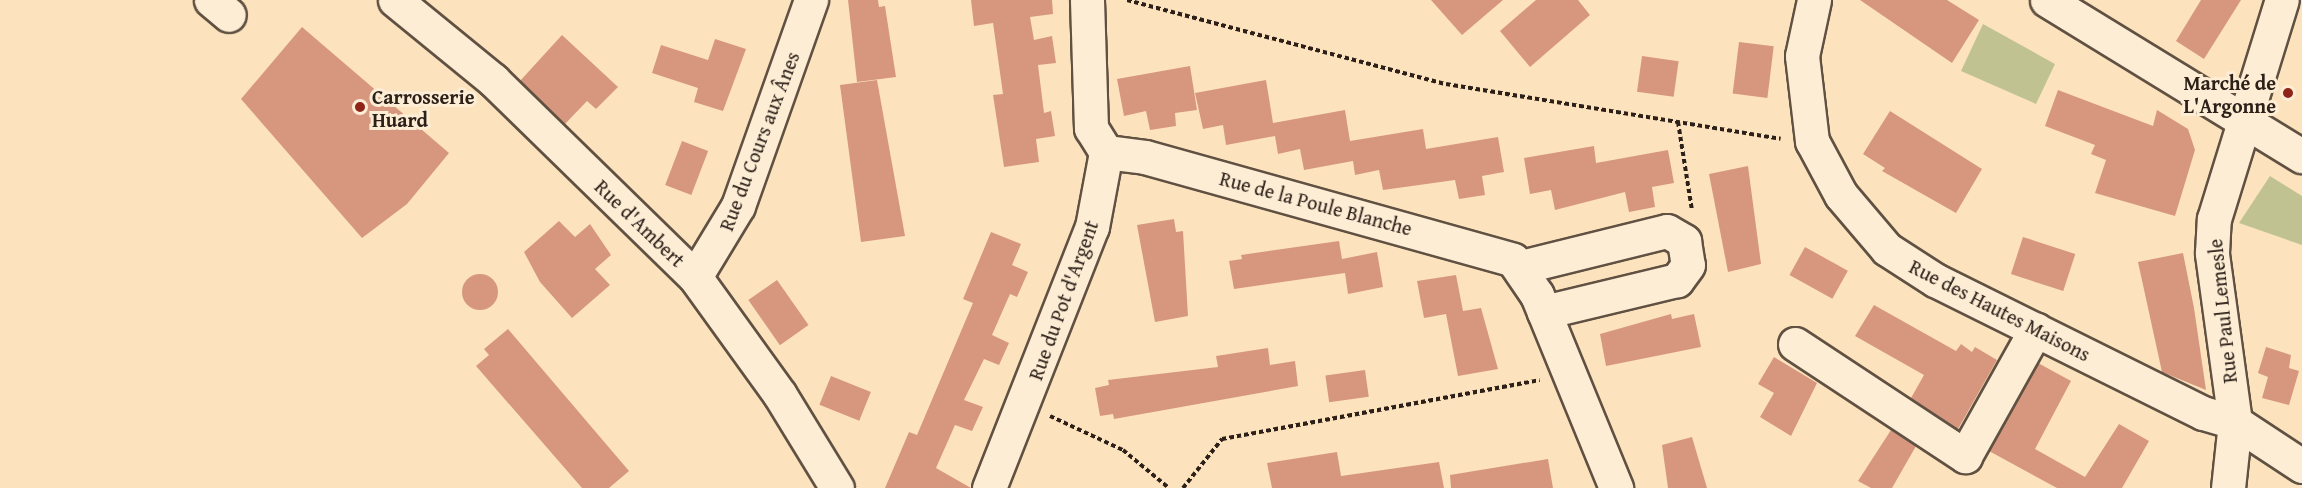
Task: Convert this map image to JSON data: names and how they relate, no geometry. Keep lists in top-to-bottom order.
{
  "streets": {
    "street": [
      "Rue du Cours aux Ânes",
      "Rue de la Poule Blanche",
      "Rue d'Ambert",
      "Rue du Pot d'Argent",
      "Rue des Hautes Maisons",
      "Rue Paul Lemesle"
    ]
  },
  "crossings": [
    ["Rue du Cours aux Ânes", "Rue d'Ambert"],
    ["Rue de la Poule Blanche", "Rue du Pot d'Argent"],
    ["Rue des Hautes Maisons", "Rue Paul Lemesle"]
  ],
  "places": ["Marché de L'Argonne", "Carrosserie Huard"]
}
